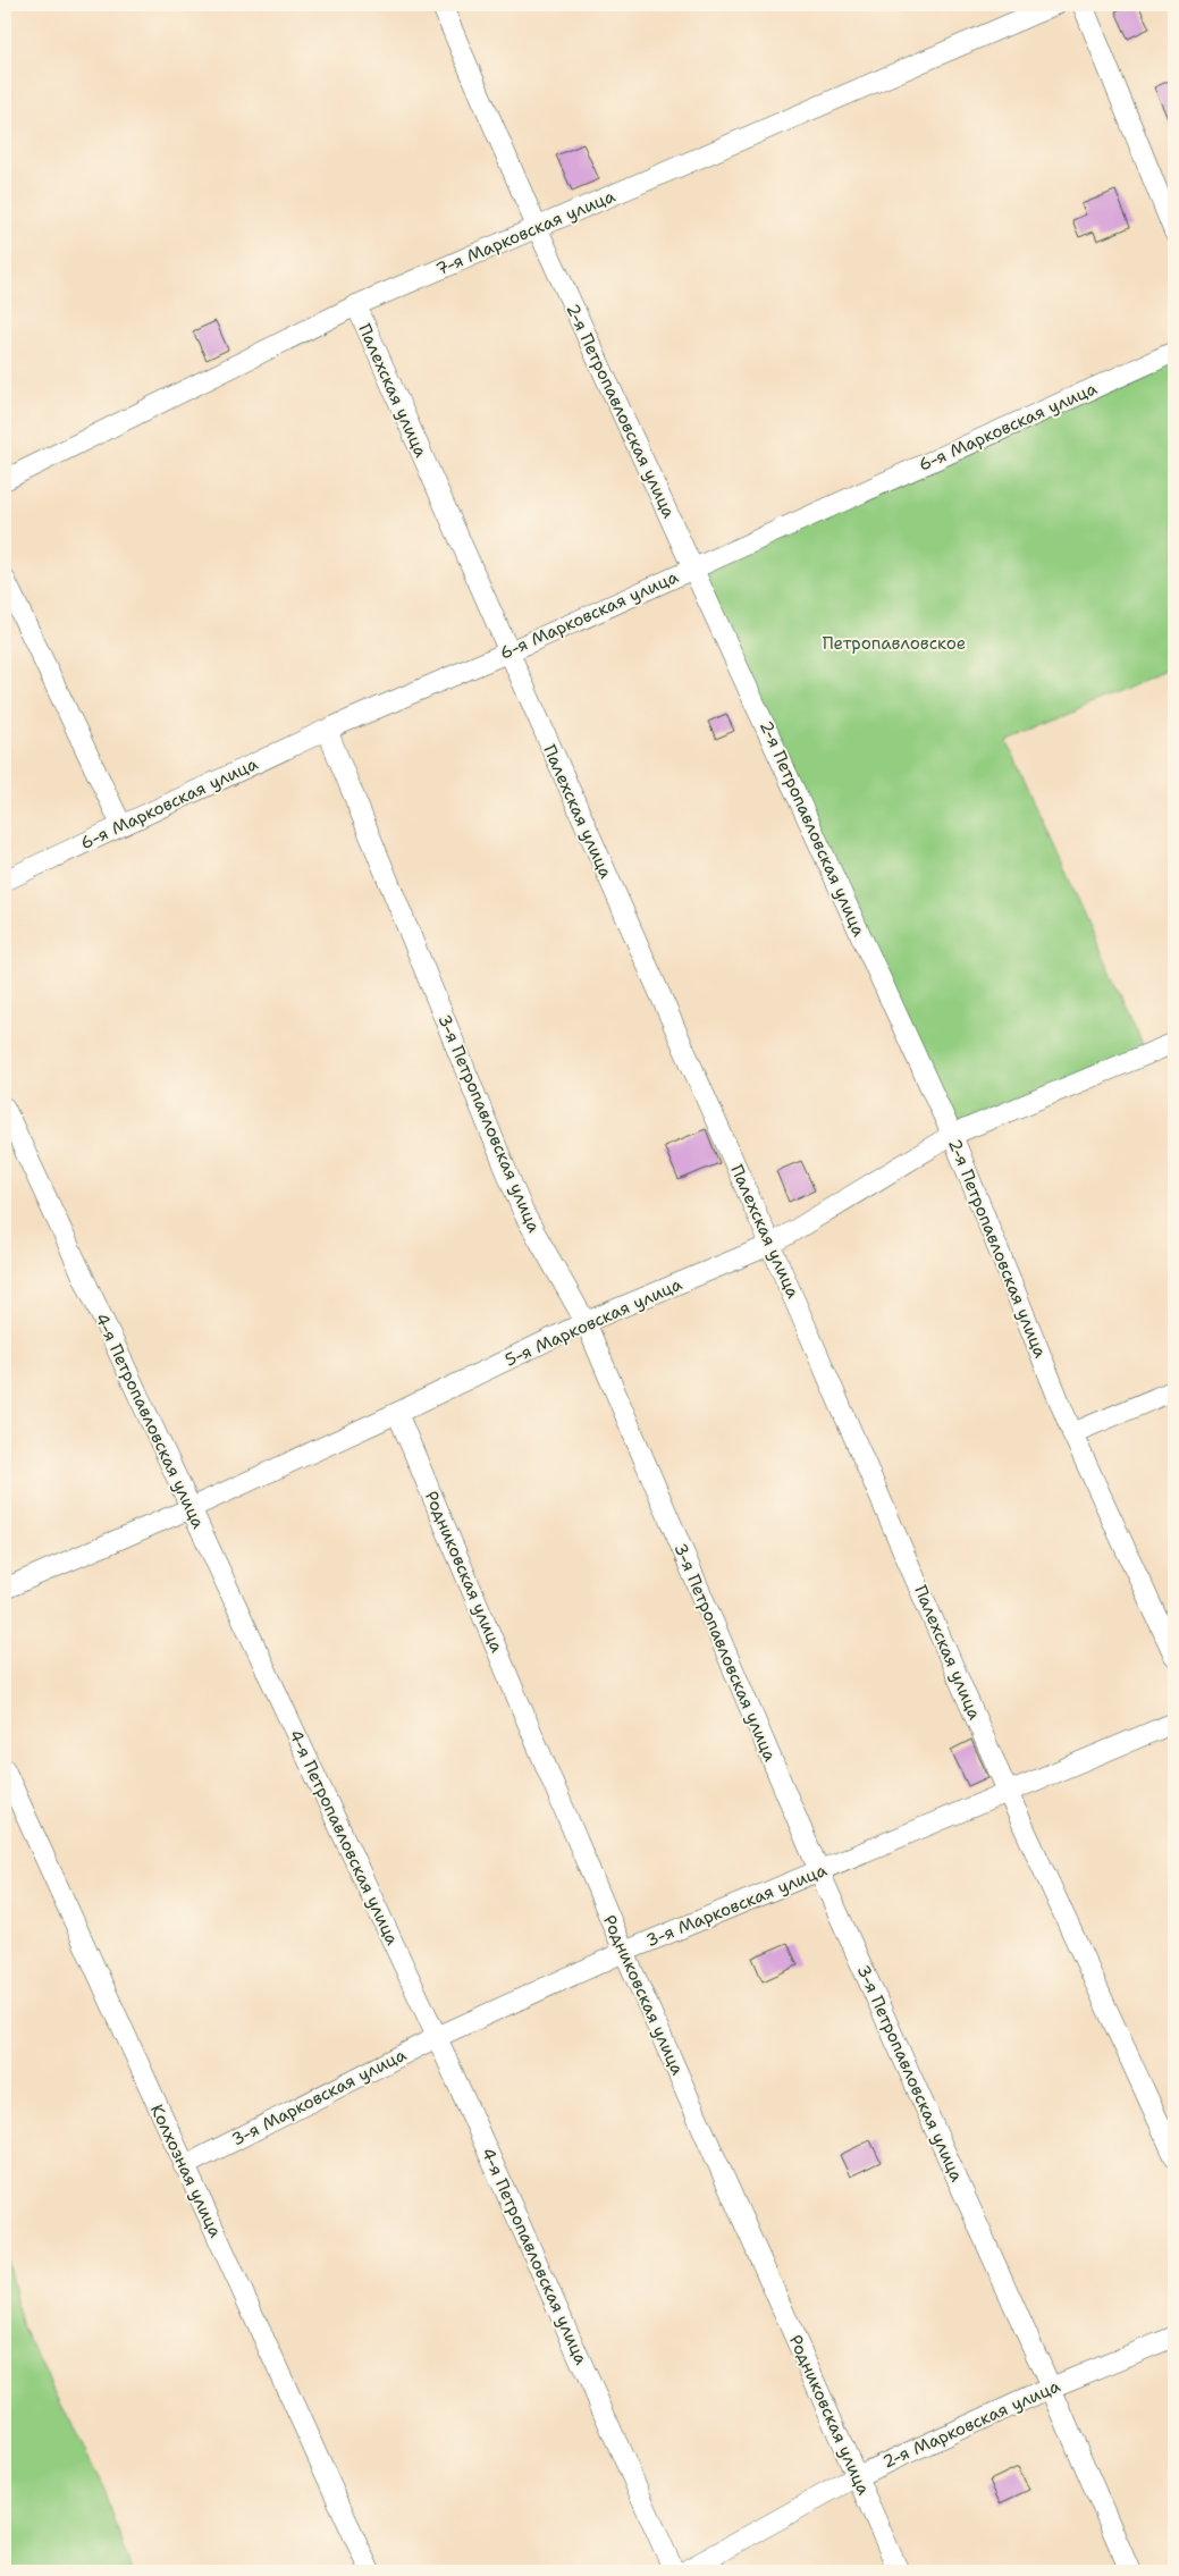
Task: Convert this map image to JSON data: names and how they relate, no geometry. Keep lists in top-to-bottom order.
{
  "streets": {
    "street": [
      "7-я Марковская улица",
      "Палехская улица",
      "2-я Петропавловская улица",
      "6-я Марковская улица",
      "3-я Петропавловская улица",
      "5-я Марковская улица",
      "4-я Петропавловская улица",
      "Родниковская улица",
      "3-я Марковская улица",
      "Колхозная улица",
      "2-я Марковская улица"
    ]
  },
  "crossings": [
    ["7-я Марковская улица", "Палехская улица"],
    ["7-я Марковская улица", "2-я Петропавловская улица"],
    ["Палехская улица", "6-я Марковская улица"],
    ["Палехская улица", "5-я Марковская улица"],
    ["Палехская улица", "3-я Марковская улица"],
    ["2-я Петропавловская улица", "6-я Марковская улица"],
    ["2-я Петропавловская улица", "5-я Марковская улица"],
    ["6-я Марковская улица", "3-я Петропавловская улица"],
    ["3-я Петропавловская улица", "5-я Марковская улица"],
    ["3-я Петропавловская улица", "3-я Марковская улица"],
    ["3-я Петропавловская улица", "2-я Марковская улица"],
    ["5-я Марковская улица", "4-я Петропавловская улица"],
    ["5-я Марковская улица", "Родниковская улица"],
    ["4-я Петропавловская улица", "3-я Марковская улица"],
    ["Родниковская улица", "3-я Марковская улица"],
    ["Родниковская улица", "2-я Марковская улица"],
    ["3-я Марковская улица", "Колхозная улица"]
  ],
  "parks": ["Петропавловское"]
}
